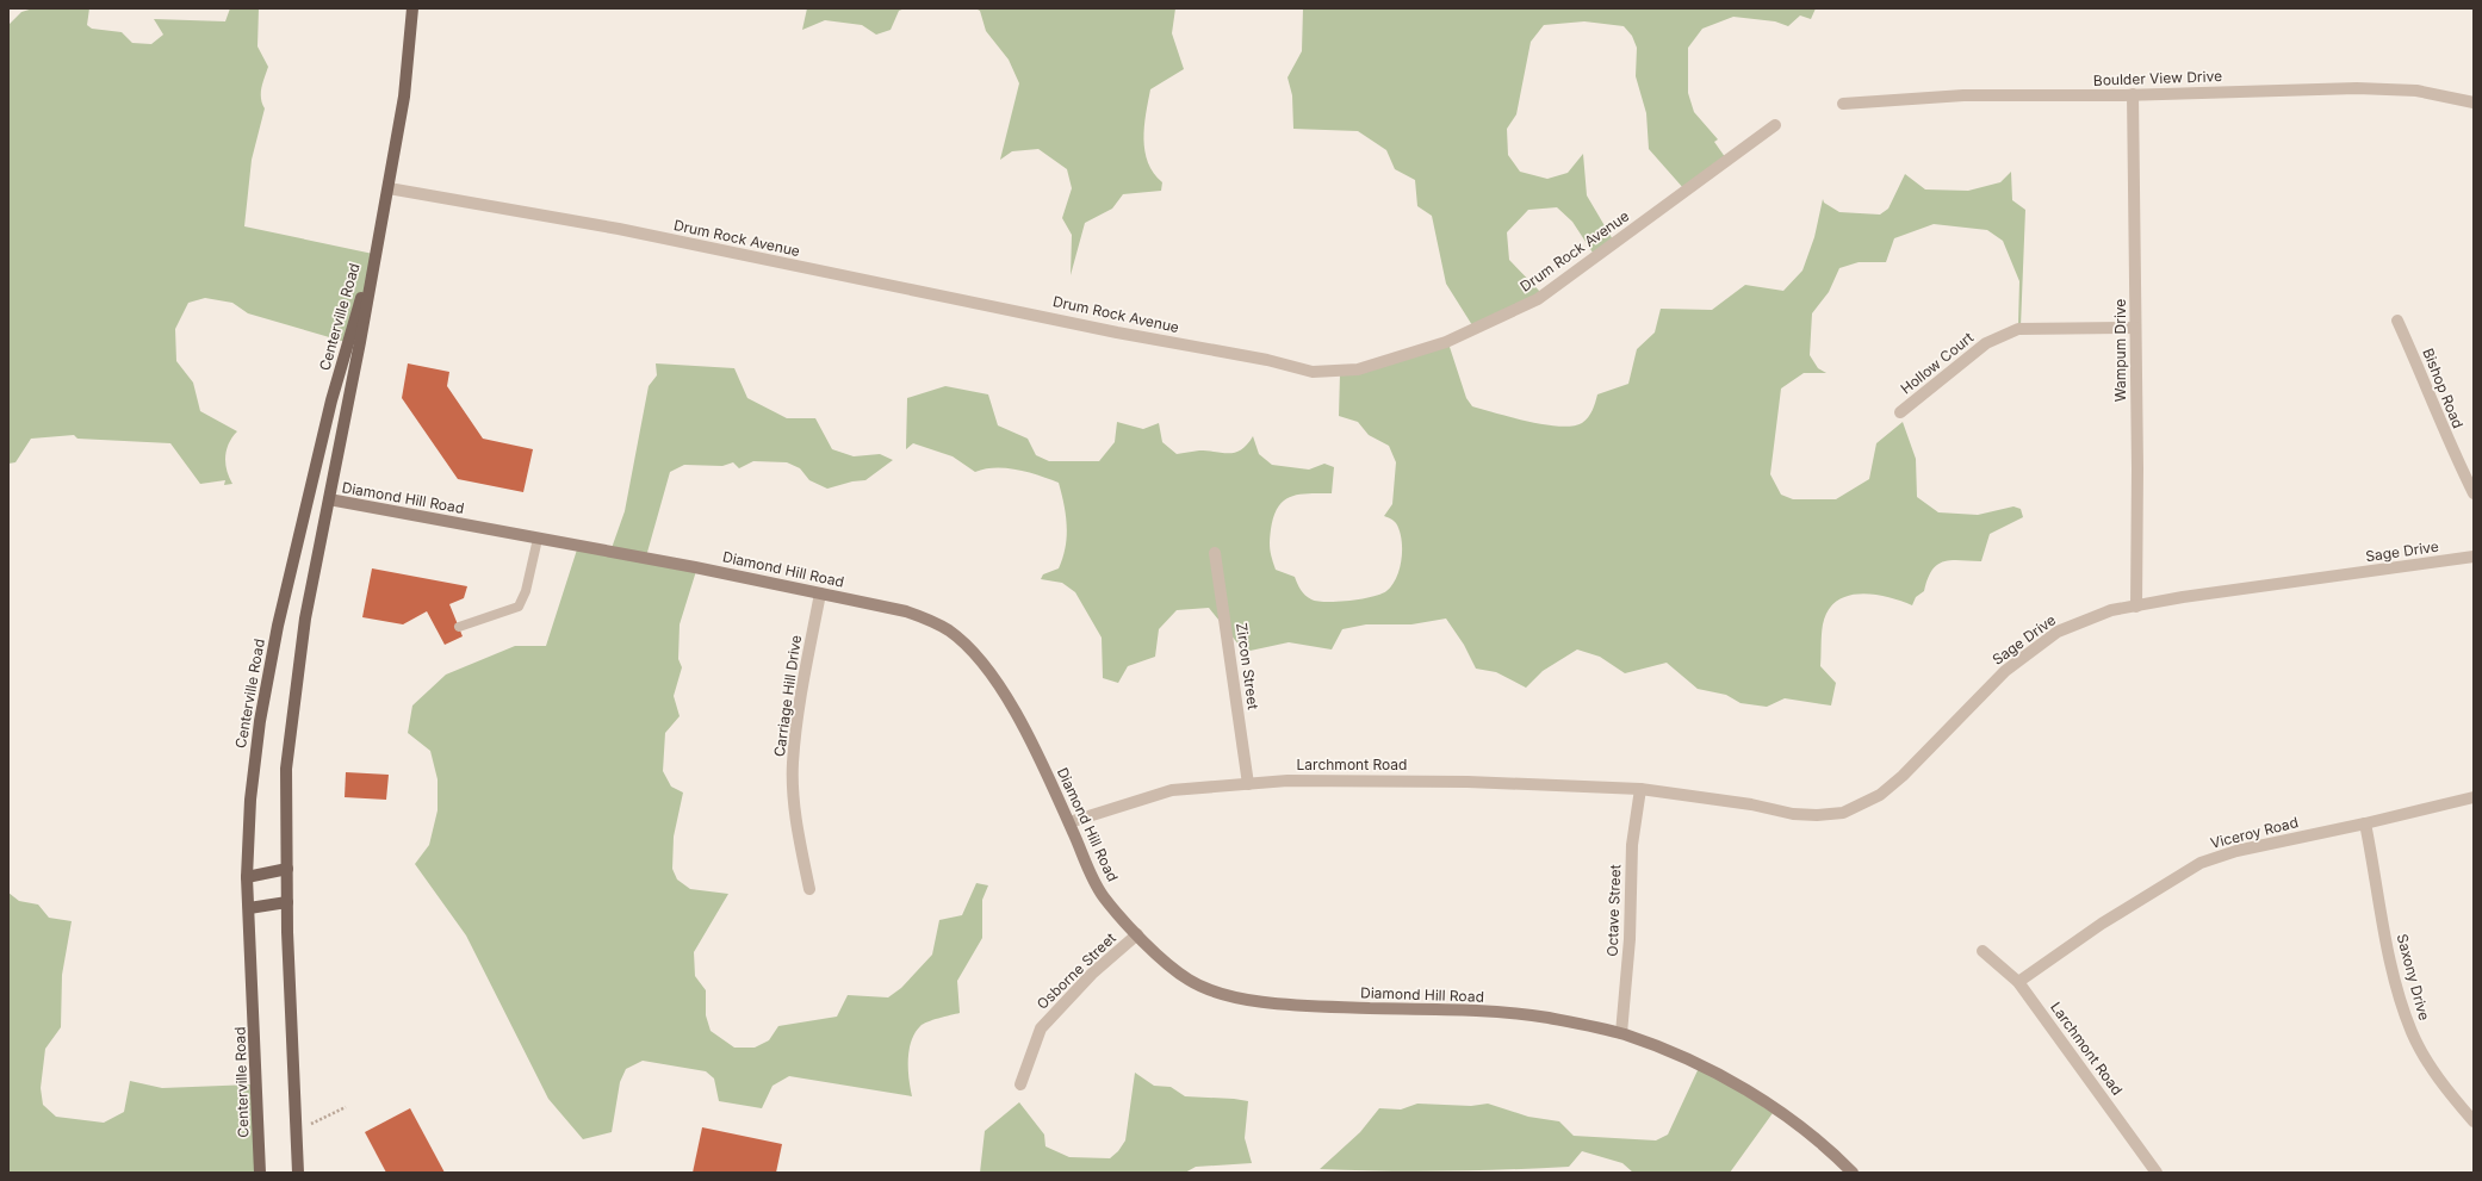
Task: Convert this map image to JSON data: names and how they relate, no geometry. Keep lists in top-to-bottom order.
{
  "streets": {
    "main road": ["Centerville Road"],
    "street": [
      "Boulder View Drive",
      "Drum Rock Avenue",
      "Wampum Drive",
      "Hollow Court",
      "Bishop Road",
      "Diamond Hill Road",
      "Sage Drive",
      "Zircon Street",
      "Carriage Hill Drive",
      "Larchmont Road",
      "Viceroy Road",
      "Octave Street",
      "Osborne Street",
      "Saxony Drive"
    ]
  },
  "crossings": [
    ["Boulder View Drive", "Wampum Drive"],
    ["Drum Rock Avenue", "Centerville Road"],
    ["Centerville Road", "Diamond Hill Road"],
    ["Wampum Drive", "Hollow Court"],
    ["Wampum Drive", "Sage Drive"],
    ["Diamond Hill Road", "Carriage Hill Drive"],
    ["Diamond Hill Road", "Larchmont Road"],
    ["Diamond Hill Road", "Octave Street"],
    ["Diamond Hill Road", "Osborne Street"],
    ["Sage Drive", "Larchmont Road"],
    ["Sage Drive", "Octave Street"],
    ["Zircon Street", "Larchmont Road"],
    ["Larchmont Road", "Viceroy Road"],
    ["Larchmont Road", "Octave Street"],
    ["Viceroy Road", "Saxony Drive"]
  ]
}
